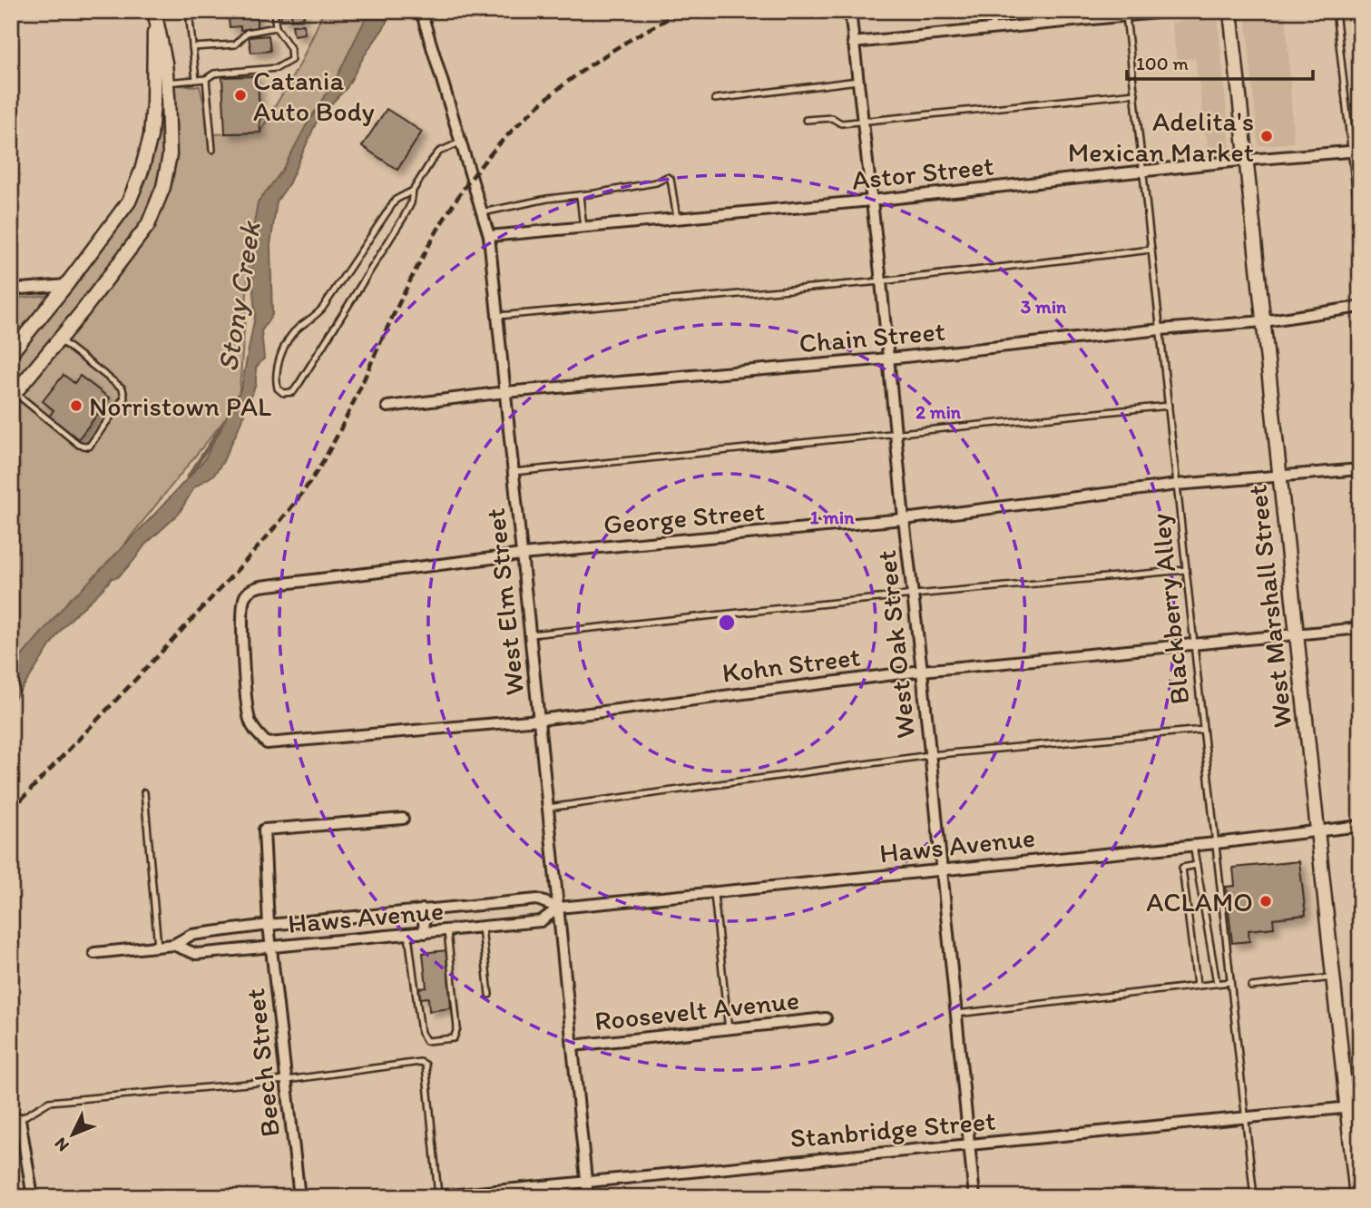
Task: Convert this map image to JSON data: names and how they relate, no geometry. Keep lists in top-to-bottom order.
{
  "streets": {
    "street": [
      "Astor Street",
      "Chain Street",
      "George Street",
      "West Elm Street",
      "West Marshall Street",
      "West Oak Street",
      "Kohn Street",
      "Haws Avenue",
      "Roosevelt Avenue",
      "Beech Street",
      "Stanbridge Street"
    ],
    "lane": ["Blackberry Alley"]
  },
  "crossings": [
    ["Astor Street", "West Elm Street"],
    ["Astor Street", "West Marshall Street"],
    ["Astor Street", "Blackberry Alley"],
    ["Astor Street", "West Oak Street"],
    ["Chain Street", "West Elm Street"],
    ["Chain Street", "West Marshall Street"],
    ["Chain Street", "Blackberry Alley"],
    ["Chain Street", "West Oak Street"],
    ["George Street", "West Elm Street"],
    ["George Street", "West Marshall Street"],
    ["George Street", "Blackberry Alley"],
    ["George Street", "West Oak Street"],
    ["George Street", "Kohn Street"],
    ["West Elm Street", "Kohn Street"],
    ["West Elm Street", "Haws Avenue"],
    ["West Elm Street", "Roosevelt Avenue"],
    ["West Elm Street", "Stanbridge Street"],
    ["West Marshall Street", "Kohn Street"],
    ["West Marshall Street", "Haws Avenue"],
    ["West Marshall Street", "Stanbridge Street"],
    ["Blackberry Alley", "Kohn Street"],
    ["Blackberry Alley", "Haws Avenue"],
    ["Blackberry Alley", "Stanbridge Street"],
    ["West Oak Street", "Kohn Street"],
    ["West Oak Street", "Haws Avenue"],
    ["West Oak Street", "Stanbridge Street"],
    ["Haws Avenue", "Beech Street"]
  ],
  "water": ["Stony Creek"],
  "places": [
    "Catania Auto Body",
    "Adelita's Mexican Market",
    "Norristown PAL",
    "ACLAMO"
  ],
  "scale_bar": "100 m",
  "north": "bottom left",
  "rings": ["3 min", "2 min", "1 min"]
}
